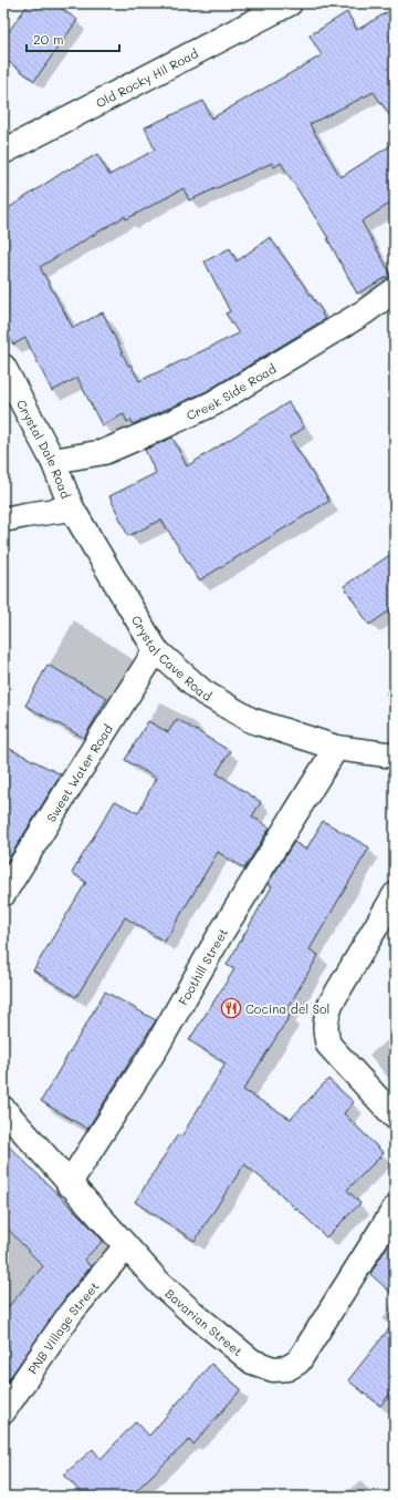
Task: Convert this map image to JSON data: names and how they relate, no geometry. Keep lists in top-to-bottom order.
{
  "streets": {
    "street": [
      "Old Rocky Hil Road",
      "Creek Side Road",
      "Crystal Dale Road",
      "Crystal Cave Road",
      "Sweet Water Road",
      "Foothill Street",
      "Bavarian Street",
      "PNB Village Street"
    ]
  },
  "crossings": [
    ["Creek Side Road", "Crystal Dale Road"],
    ["Crystal Dale Road", "Crystal Cave Road"],
    ["Crystal Cave Road", "Sweet Water Road"],
    ["Crystal Cave Road", "Foothill Street"],
    ["Foothill Street", "Bavarian Street"],
    ["Bavarian Street", "PNB Village Street"]
  ],
  "places": {
    "restaurant": ["Cocina del Sol"]
  },
  "scale_bar": "20 m"
}
